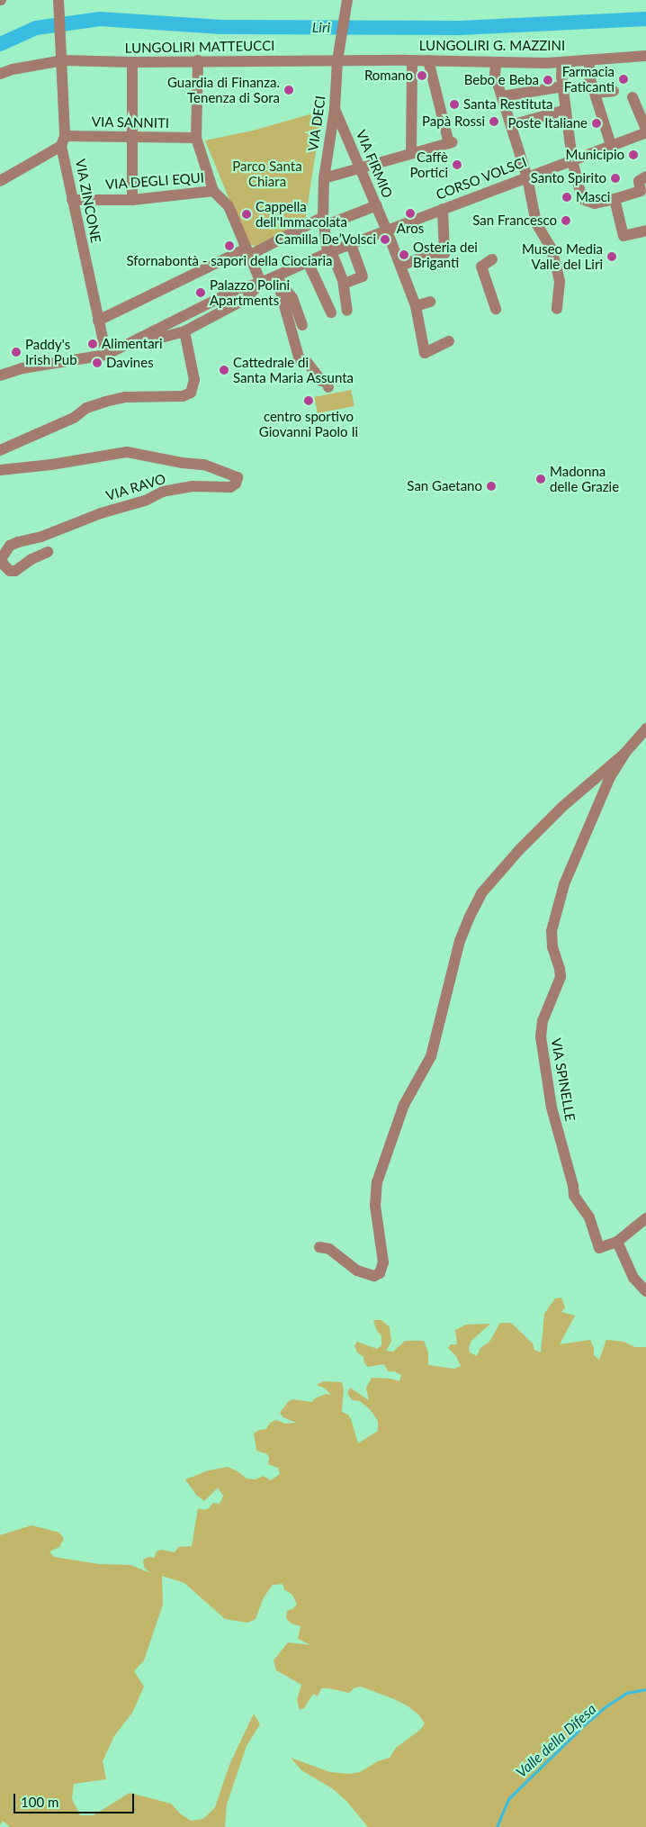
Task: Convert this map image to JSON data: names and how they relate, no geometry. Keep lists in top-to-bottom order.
{
  "streets": {
    "street": [
      "LUNGOLIRI G. MAZZINI",
      "LUNGOLIRI MATTEUCCI",
      "VIA SANNITI",
      "VIA DECI",
      "VIA FIRMIO",
      "CORSO VOLSCI",
      "VIA DEGLI EQUI",
      "VIA ZINCONE",
      "VIA RAVO",
      "VIA SPINELLE"
    ]
  },
  "crossings": [
    ["LUNGOLIRI G. MAZZINI", "LUNGOLIRI MATTEUCCI"],
    ["LUNGOLIRI G. MAZZINI", "VIA DECI"],
    ["LUNGOLIRI MATTEUCCI", "VIA DECI"],
    ["LUNGOLIRI MATTEUCCI", "VIA ZINCONE"],
    ["VIA SANNITI", "VIA ZINCONE"],
    ["VIA DECI", "VIA FIRMIO"],
    ["VIA DECI", "CORSO VOLSCI"],
    ["VIA FIRMIO", "CORSO VOLSCI"],
    ["VIA DEGLI EQUI", "VIA ZINCONE"]
  ],
  "water": ["Liri", "Valle della Difesa"],
  "parks": ["Parco Santa Chiara"],
  "places": [
    "Romano",
    "Farmacia Faticanti",
    "Bebo e Beba",
    "Guardia di Finanza. Tenenza di Sora",
    "Santa Restituta",
    "Papà Rossi",
    "Poste Italiane",
    "Municipio",
    "Caffè Portici",
    "Santo Spirito",
    "Masci",
    "Aros",
    "Cappella dell'Immacolata",
    "San Francesco",
    "Camilla De’Volsci",
    "Sfornabontà - sapori della Ciociaria",
    "Osteria dei Briganti",
    "Museo Media Valle del Liri",
    "Palazzo Polini Apartments",
    "Alimentari",
    "Paddy's Irish Pub",
    "Davines",
    "Cattedrale di Santa Maria Assunta",
    "centro sportivo Giovanni Paolo Ii",
    "Madonna delle Grazie",
    "San Gaetano"
  ],
  "scale_bar": "100 m"
}
